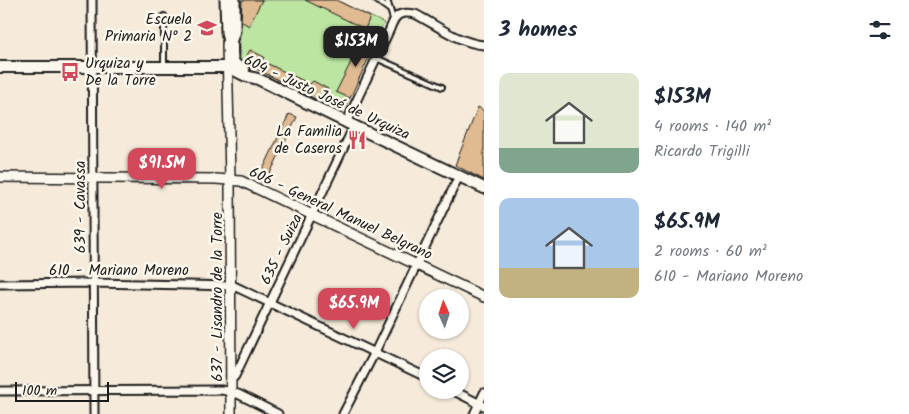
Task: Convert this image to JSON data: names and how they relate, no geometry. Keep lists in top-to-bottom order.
{
  "streets": {
    "main road": ["604 - Justo José de Urquiza"],
    "street": [
      "639 - Cavassa",
      "606 - General Manuel Belgrano",
      "635 - Suiza",
      "610 - Mariano Moreno",
      "637 - Lisandro de la Torre"
    ]
  },
  "crossings": [
    ["604 - Justo José de Urquiza", "639 - Cavassa"],
    ["604 - Justo José de Urquiza", "635 - Suiza"],
    ["604 - Justo José de Urquiza", "637 - Lisandro de la Torre"],
    ["639 - Cavassa", "606 - General Manuel Belgrano"],
    ["639 - Cavassa", "610 - Mariano Moreno"],
    ["606 - General Manuel Belgrano", "635 - Suiza"],
    ["606 - General Manuel Belgrano", "637 - Lisandro de la Torre"],
    ["635 - Suiza", "610 - Mariano Moreno"],
    ["635 - Suiza", "637 - Lisandro de la Torre"],
    ["610 - Mariano Moreno", "637 - Lisandro de la Torre"]
  ],
  "places": {
    "school or university": ["Escuela Primaria N° 2"],
    "bus stop": ["Urquiza y De la Torre"],
    "restaurant": ["La Familia de Caseros"]
  },
  "scale_bar": "100 m",
  "north": "top",
  "page": {
    "heading": "3 homes",
    "price": ["$153M", "$91.5M", "$65.9M"],
    "list": [
      {
        "name": "$153M",
        "note": "4 rooms · 140 m² · Ricardo Trigilli"
      },
      {
        "name": "$65.9M",
        "note": "2 rooms · 60 m² · 610 - Mariano Moreno"
      }
    ],
    "scale": "100 m"
  }
}
